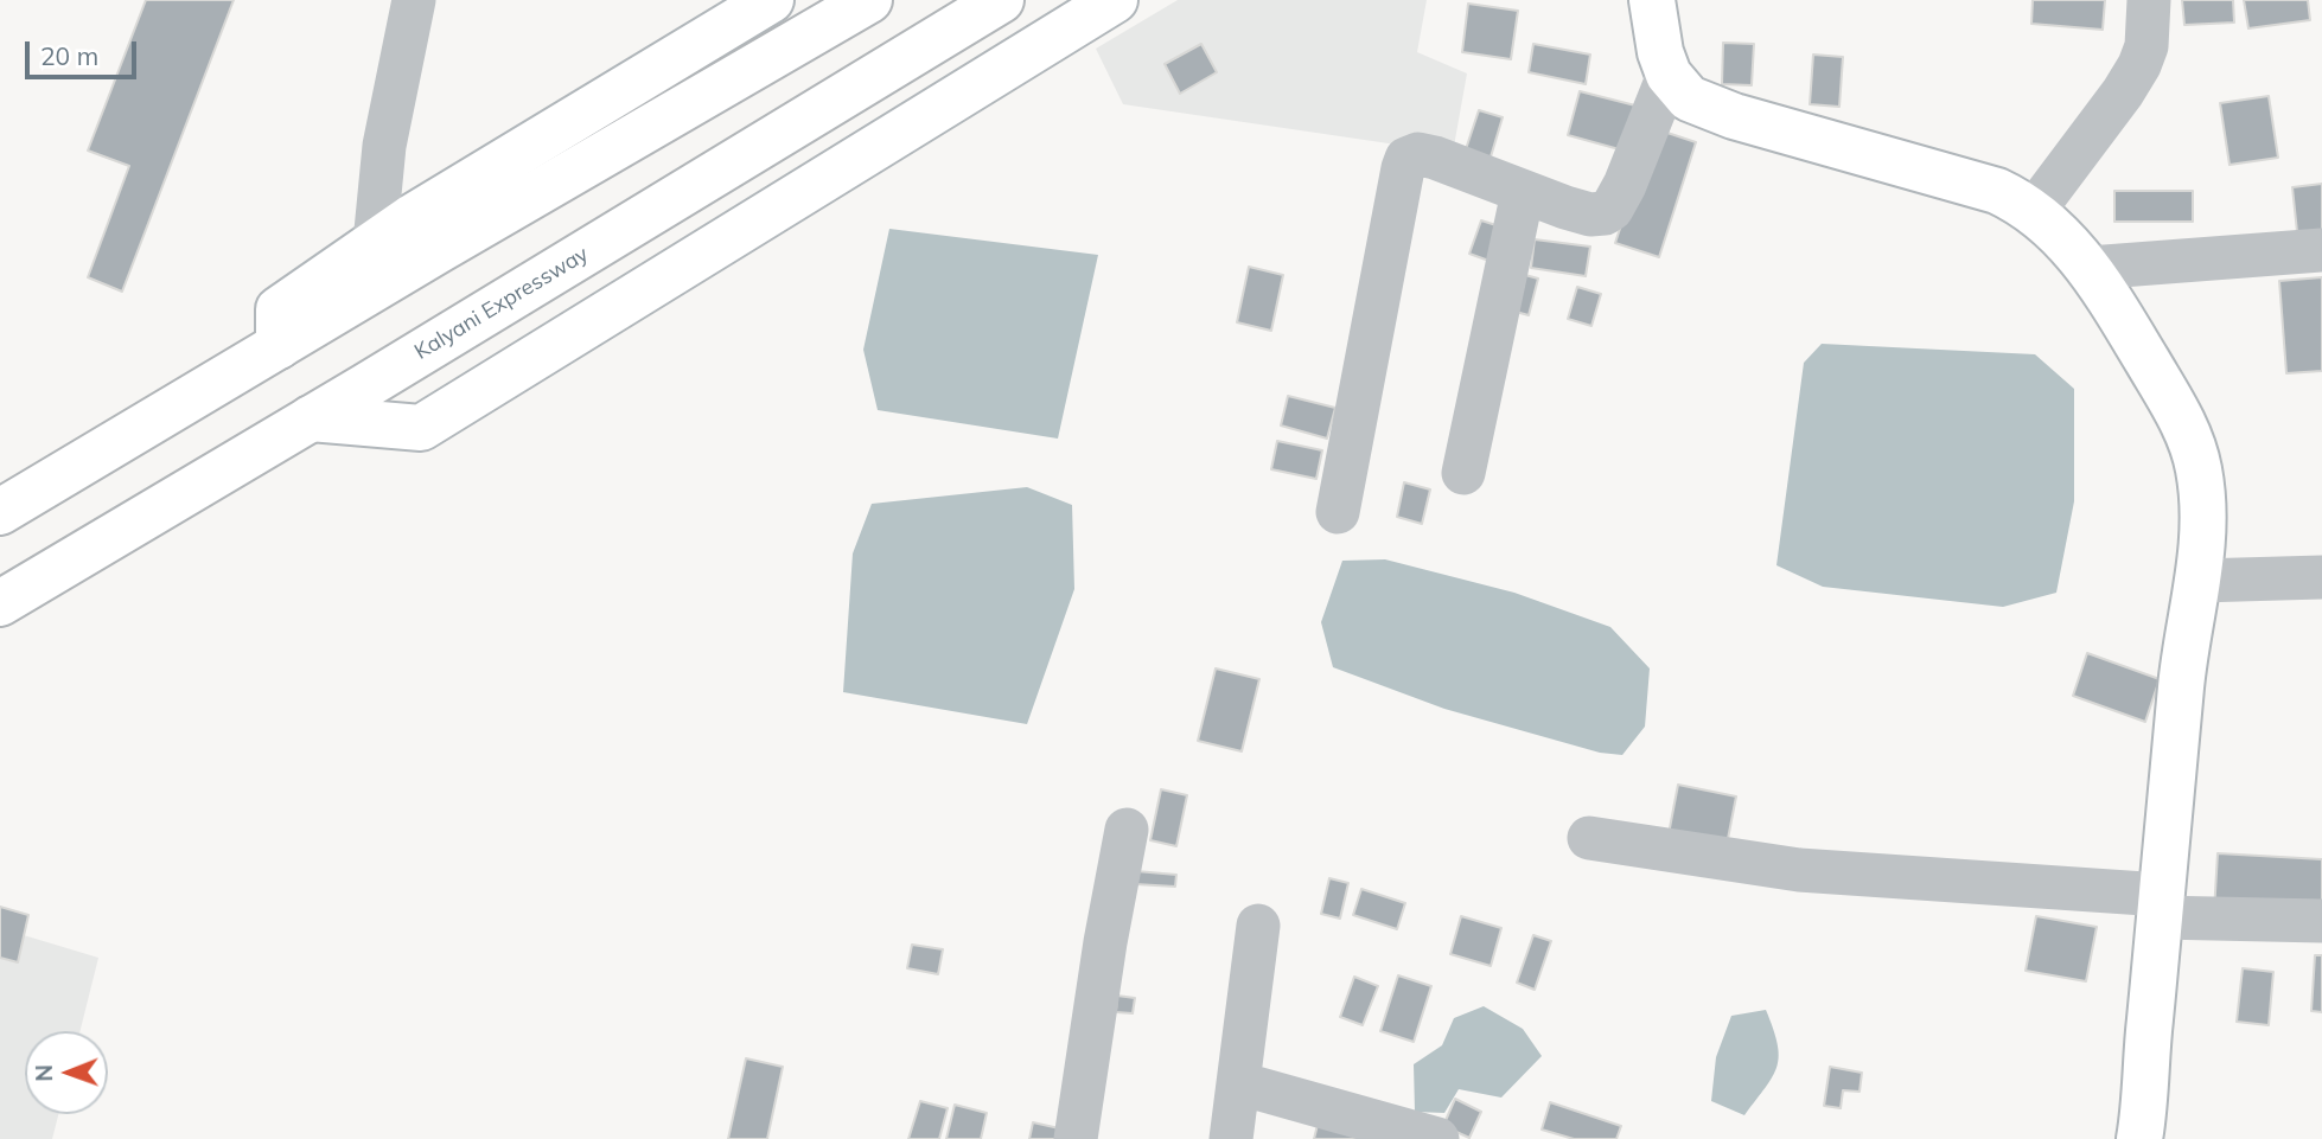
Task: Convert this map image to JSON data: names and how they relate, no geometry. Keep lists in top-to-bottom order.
{
  "streets": {
    "main road": ["Kalyani Expressway"]
  },
  "scale_bar": "20 m",
  "north": "left"
}
